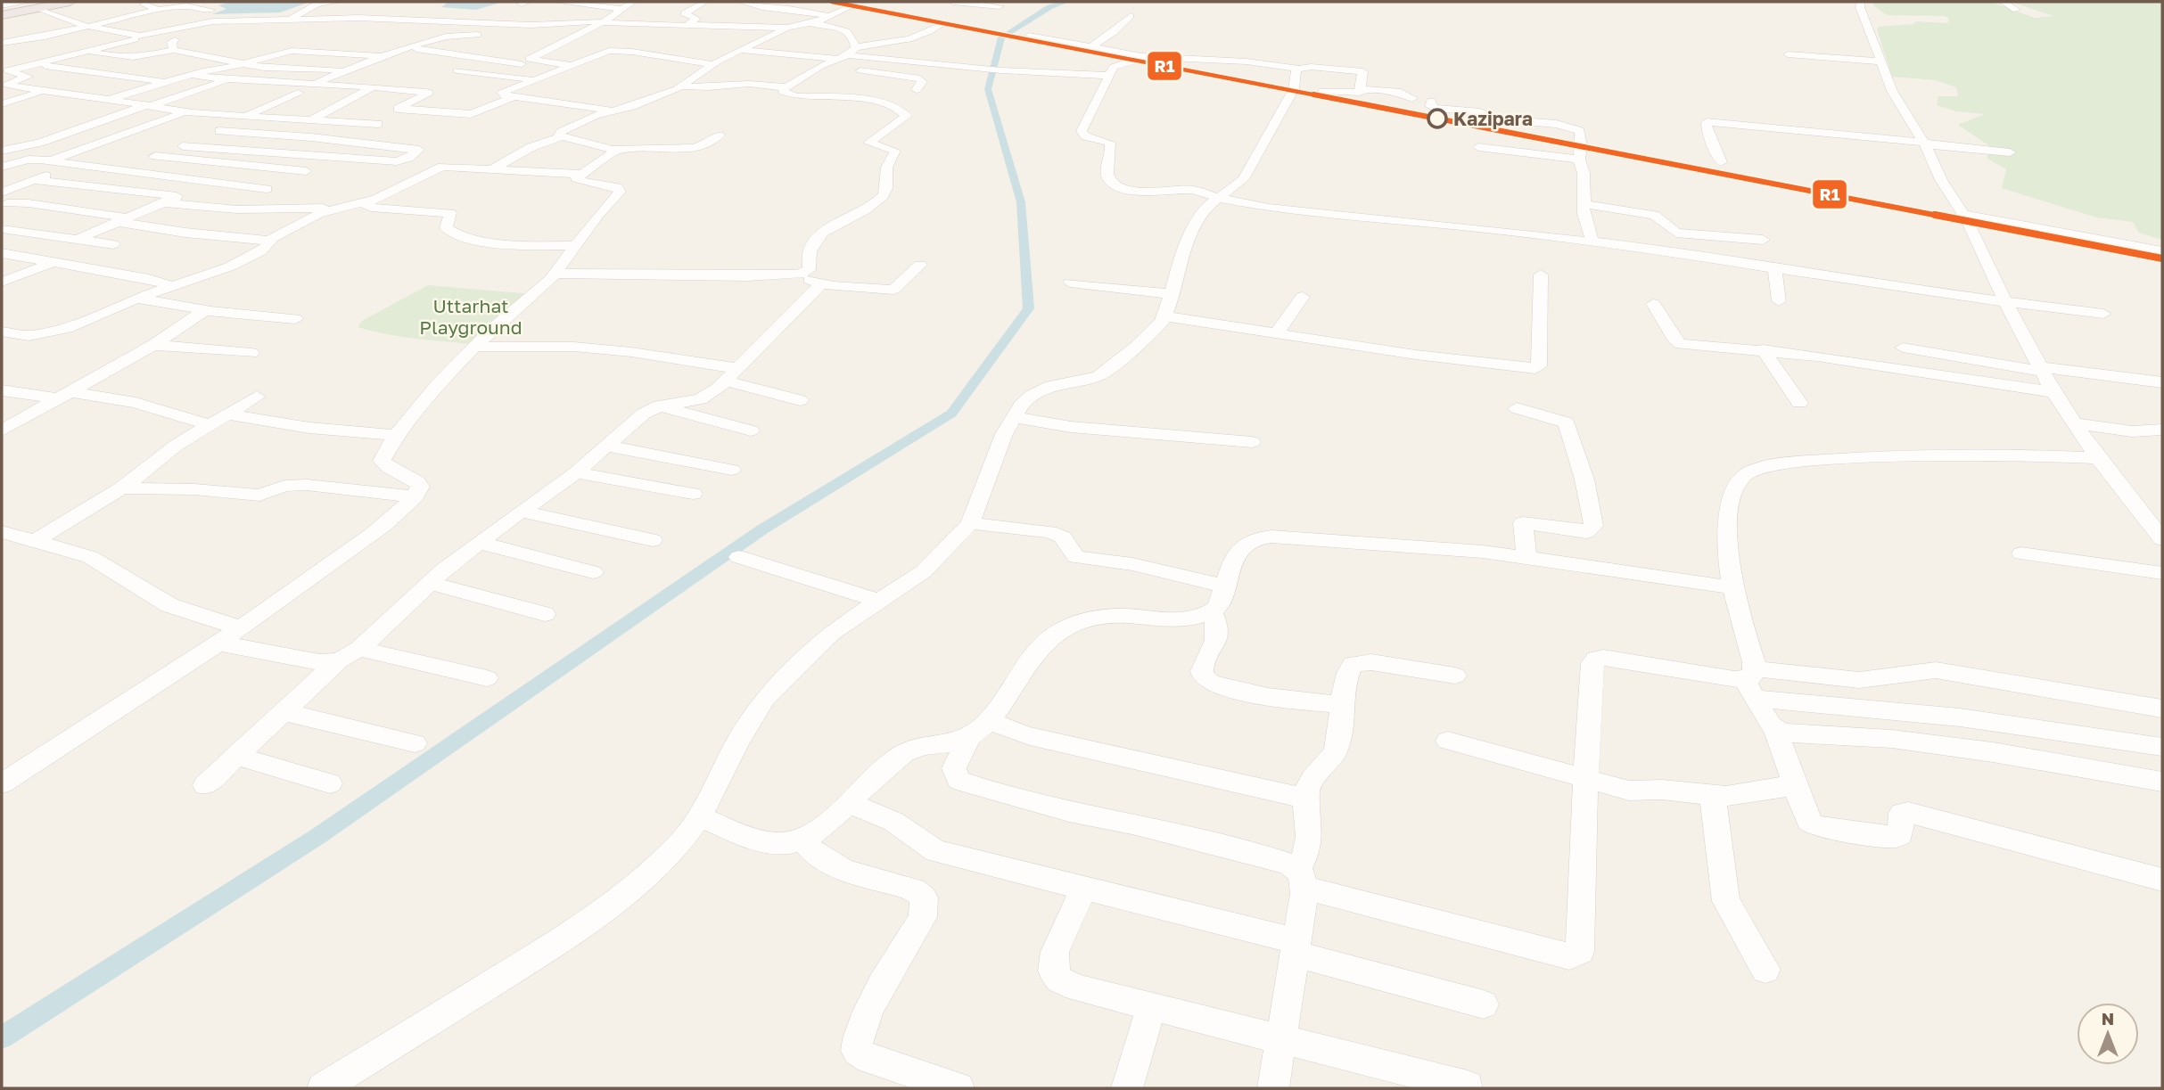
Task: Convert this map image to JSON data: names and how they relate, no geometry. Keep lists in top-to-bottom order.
{
  "parks": ["Uttarhat Playground"],
  "places": ["Kazipara"],
  "lines": ["transit line R1"],
  "north": "top"
}
